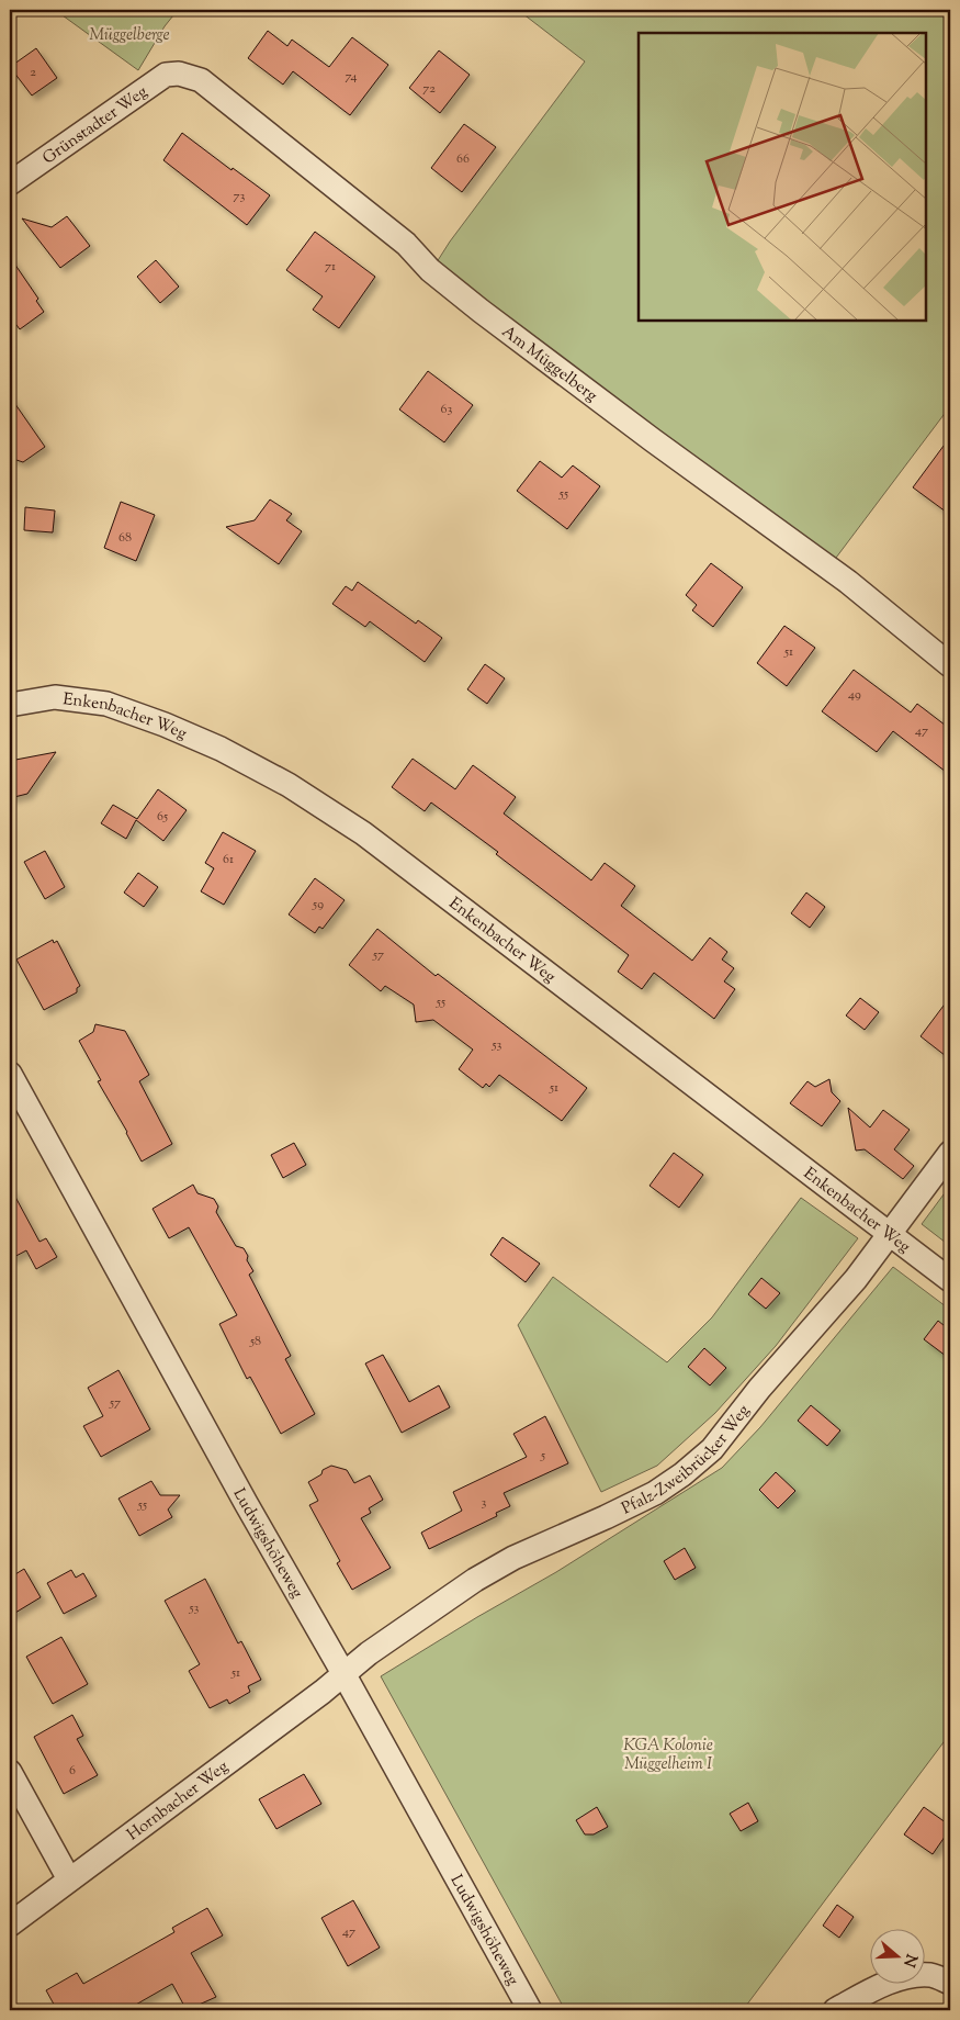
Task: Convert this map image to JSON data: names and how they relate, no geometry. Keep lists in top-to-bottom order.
{
  "streets": {
    "street": [
      "Grünstadter Weg",
      "Am Müggelberg",
      "Enkenbacher Weg",
      "Pfalz-Zweibrücker Weg",
      "Ludwigshöheweg",
      "Hornbacher Weg"
    ]
  },
  "crossings": [
    ["Grünstadter Weg", "Am Müggelberg"],
    ["Enkenbacher Weg", "Pfalz-Zweibrücker Weg"],
    ["Pfalz-Zweibrücker Weg", "Ludwigshöheweg"],
    ["Pfalz-Zweibrücker Weg", "Hornbacher Weg"],
    ["Ludwigshöheweg", "Hornbacher Weg"]
  ],
  "parks": ["Müggelberge", "KGA Kolonie Müggelheim I"],
  "house_numbers": [
    "2",
    "74",
    "72",
    "66",
    "73",
    "71",
    "63",
    "55",
    "68",
    "51",
    "49",
    "47",
    "65",
    "61",
    "59",
    "57",
    "55",
    "53",
    "51",
    "58",
    "57",
    "5",
    "3",
    "55",
    "53",
    "51",
    "6",
    "47"
  ],
  "north": "right"
}
